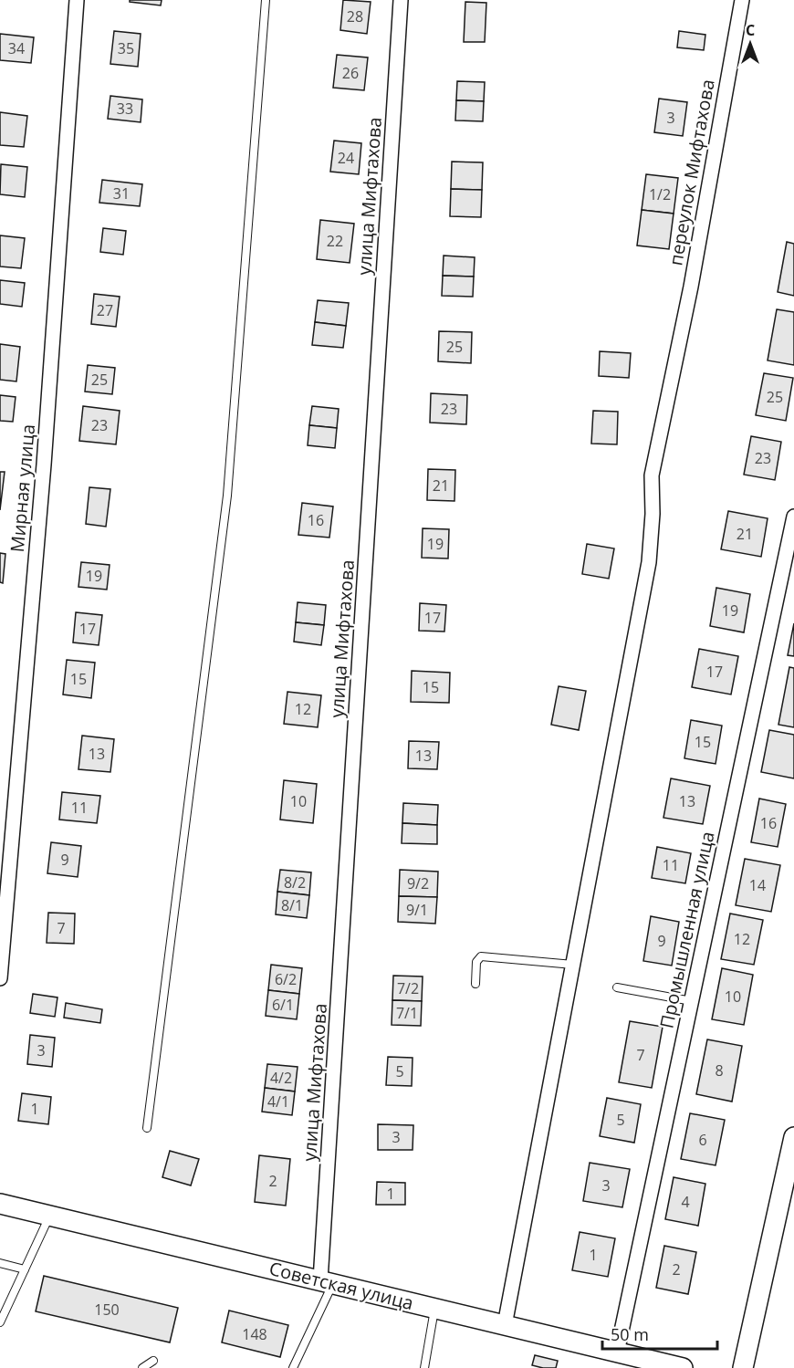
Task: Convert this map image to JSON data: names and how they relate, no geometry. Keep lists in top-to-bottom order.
{
  "streets": {
    "main road": ["Советская улица"],
    "street": [
      "переулок Мифтахова",
      "улица Мифтахова",
      "Мирная улица",
      "Промышленная улица"
    ]
  },
  "crossings": [
    ["улица Мифтахова", "Советская улица"],
    ["Промышленная улица", "Советская улица"]
  ],
  "house_numbers": [
    "28",
    "34",
    "35",
    "26",
    "33",
    "3",
    "24",
    "31",
    "1/2",
    "22",
    "27",
    "25",
    "25",
    "25",
    "23",
    "23",
    "23",
    "21",
    "16",
    "21",
    "19",
    "19",
    "19",
    "17",
    "17",
    "17",
    "15",
    "15",
    "12",
    "15",
    "13",
    "13",
    "10",
    "13",
    "11",
    "16",
    "9",
    "11",
    "8/2",
    "9/2",
    "14",
    "8/1",
    "9/1",
    "7",
    "12",
    "9",
    "6/2",
    "7/2",
    "10",
    "6/1",
    "7/1",
    "3",
    "7",
    "8",
    "5",
    "4/2",
    "4/1",
    "1",
    "5",
    "3",
    "6",
    "2",
    "3",
    "1",
    "4",
    "1",
    "2",
    "150",
    "148"
  ],
  "scale_bar": "50 m",
  "north": "top"
}
